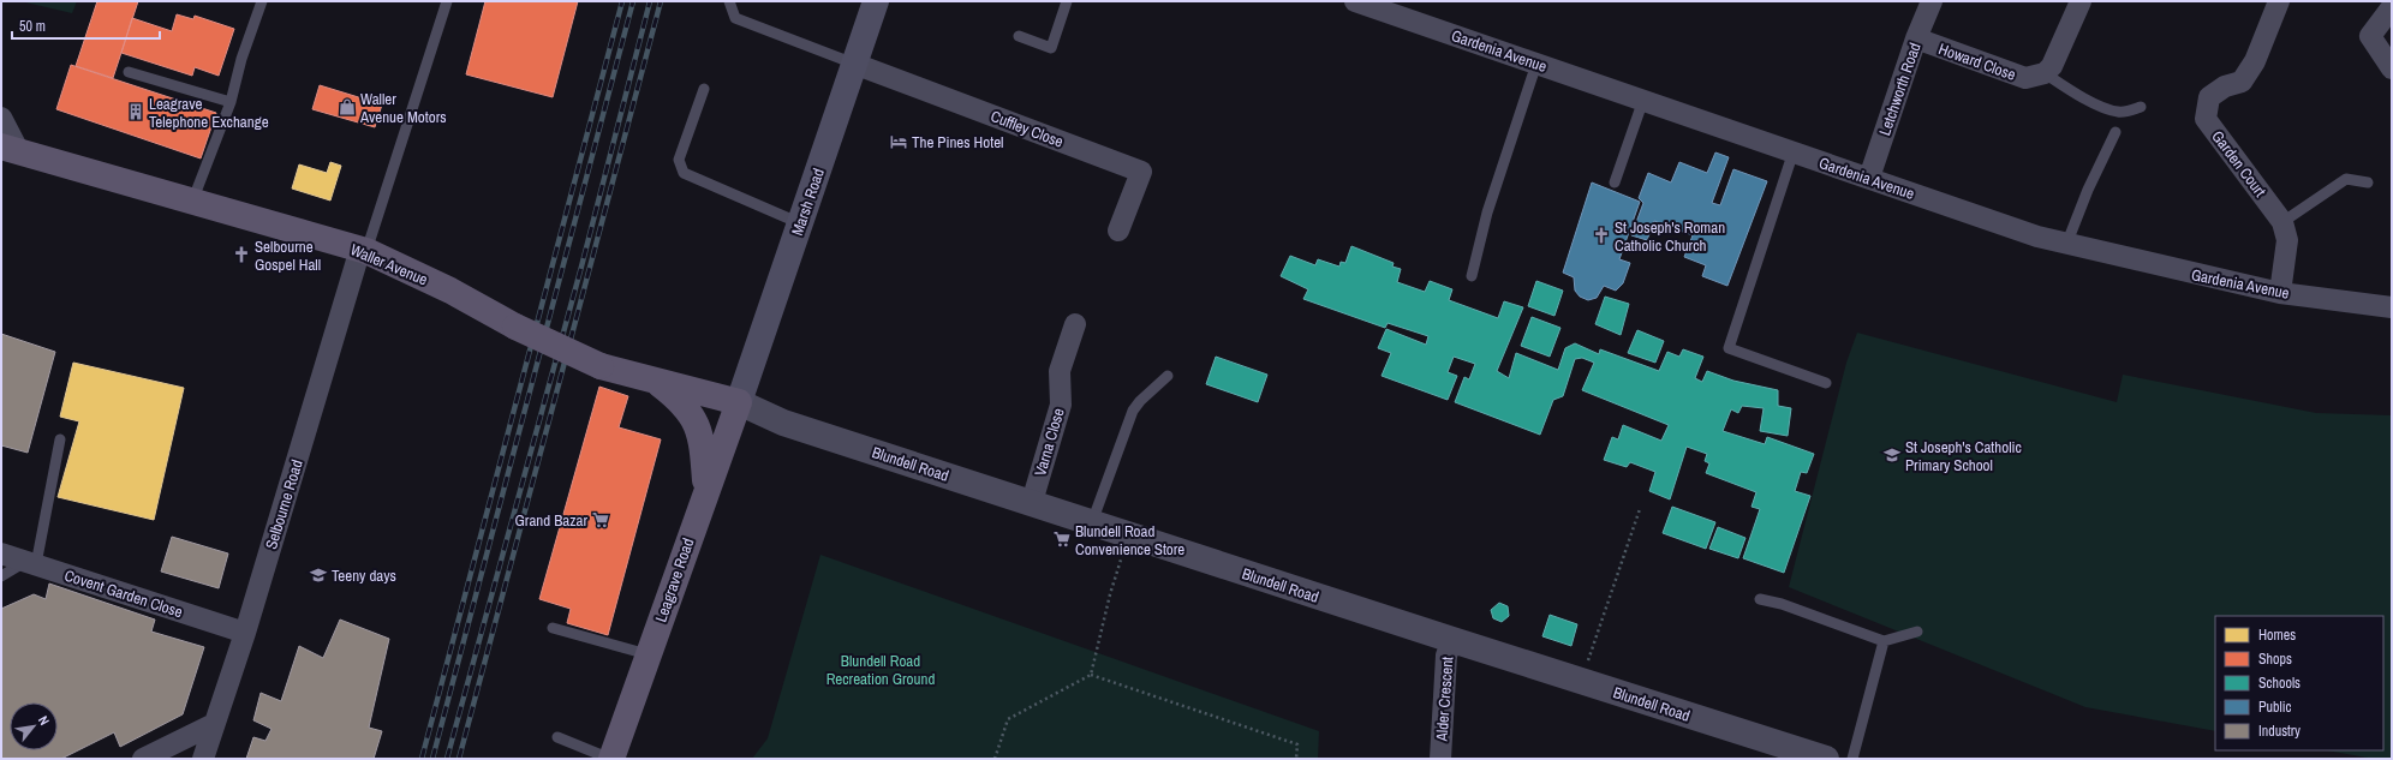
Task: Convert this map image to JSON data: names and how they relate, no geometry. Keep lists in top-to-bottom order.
{
  "streets": {
    "main road": ["Marsh Road", "Waller Avenue", "Leagrave Road"],
    "street": [
      "Gardenia Avenue",
      "Howard Close",
      "Letchworth Road",
      "Cuffley Close",
      "Garden Court",
      "Varna Close",
      "Blundell Road",
      "Selbourne Road",
      "Covent Garden Close",
      "Alder Crescent"
    ]
  },
  "crossings": [
    ["Gardenia Avenue", "Letchworth Road"],
    ["Gardenia Avenue", "Garden Court"],
    ["Howard Close", "Letchworth Road"],
    ["Cuffley Close", "Marsh Road"],
    ["Marsh Road", "Waller Avenue"],
    ["Marsh Road", "Blundell Road"],
    ["Marsh Road", "Leagrave Road"],
    ["Waller Avenue", "Blundell Road"],
    ["Waller Avenue", "Selbourne Road"],
    ["Waller Avenue", "Leagrave Road"],
    ["Varna Close", "Blundell Road"],
    ["Blundell Road", "Leagrave Road"],
    ["Blundell Road", "Alder Crescent"],
    ["Selbourne Road", "Covent Garden Close"]
  ],
  "parks": ["Blundell Road Recreation Ground"],
  "places": {
    "shop": ["Waller Avenue Motors"],
    "building": ["Leagrave Telephone Exchange"],
    "hotel": ["The Pines Hotel"],
    "church": ["St Joseph's Roman Catholic Church", "Selbourne Gospel Hall"],
    "school or university": ["St Joseph's Catholic Primary School", "Teeny days"],
    "supermarket": ["Grand Bazar", "Blundell Road Convenience Store"]
  },
  "legend": [
    "Homes",
    "Shops",
    "Schools",
    "Public",
    "Industry"
  ],
  "scale_bar": "50 m",
  "north": "top right"
}
